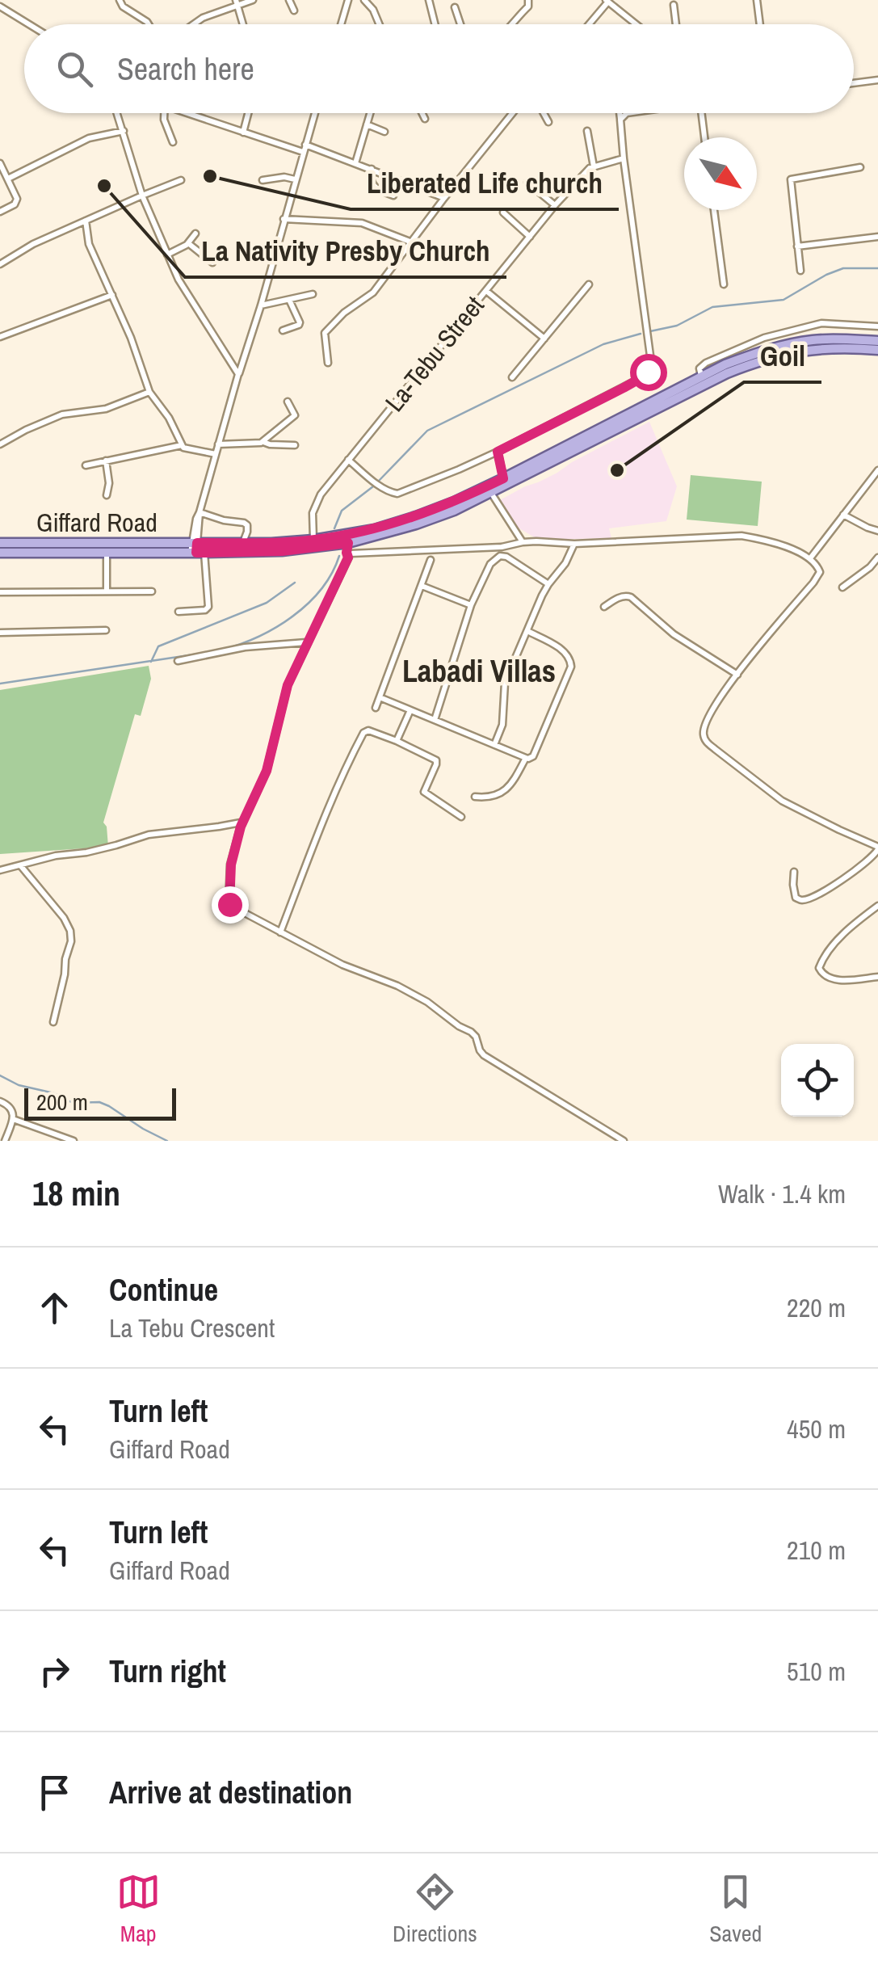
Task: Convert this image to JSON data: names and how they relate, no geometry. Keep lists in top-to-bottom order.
{
  "streets": {
    "main road": ["Giffard Road"],
    "street": ["La-Tebu Street"]
  },
  "crossings": [
    ["La-Tebu Street", "Giffard Road"]
  ],
  "districts": ["Labadi Villas"],
  "places": ["Liberated Life church", "La Nativity Presby Church", "Goil"],
  "scale_bar": "200 m",
  "north": "bottom right",
  "page": {
    "search": "Search here",
    "scale": "200 m",
    "heading": ["18 min", "Walk · 1.4 km"],
    "list": [
      ["Continue", "La Tebu Crescent", "220 m"],
      ["Turn left", "Giffard Road", "450 m"],
      ["Turn left", "Giffard Road", "210 m"],
      ["Turn right", "510 m"],
      "Arrive at destination"
    ],
    "nav": ["Map", "Directions", "Saved"]
  }
}
